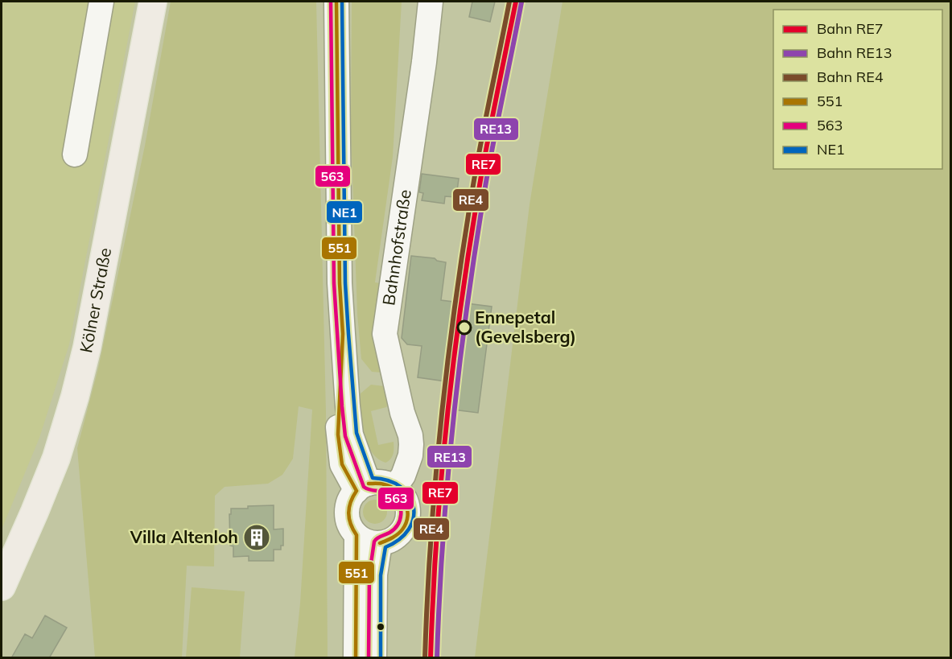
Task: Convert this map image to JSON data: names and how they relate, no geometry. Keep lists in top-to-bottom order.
{
  "streets": {
    "main road": ["Kölner Straße"],
    "street": ["Bahnhofstraße"]
  },
  "places": {
    "other": ["Ennepetal (Gevelsberg)"],
    "building": ["Villa Altenloh"]
  },
  "lines": [
    "rail line RE7",
    "rail line RE4",
    "transit line 551",
    "transit line 563",
    "transit line NE1",
    "rail line RE13"
  ],
  "legend": [
    "Bahn RE7",
    "Bahn RE13",
    "Bahn RE4",
    "551",
    "563",
    "NE1"
  ]
}
